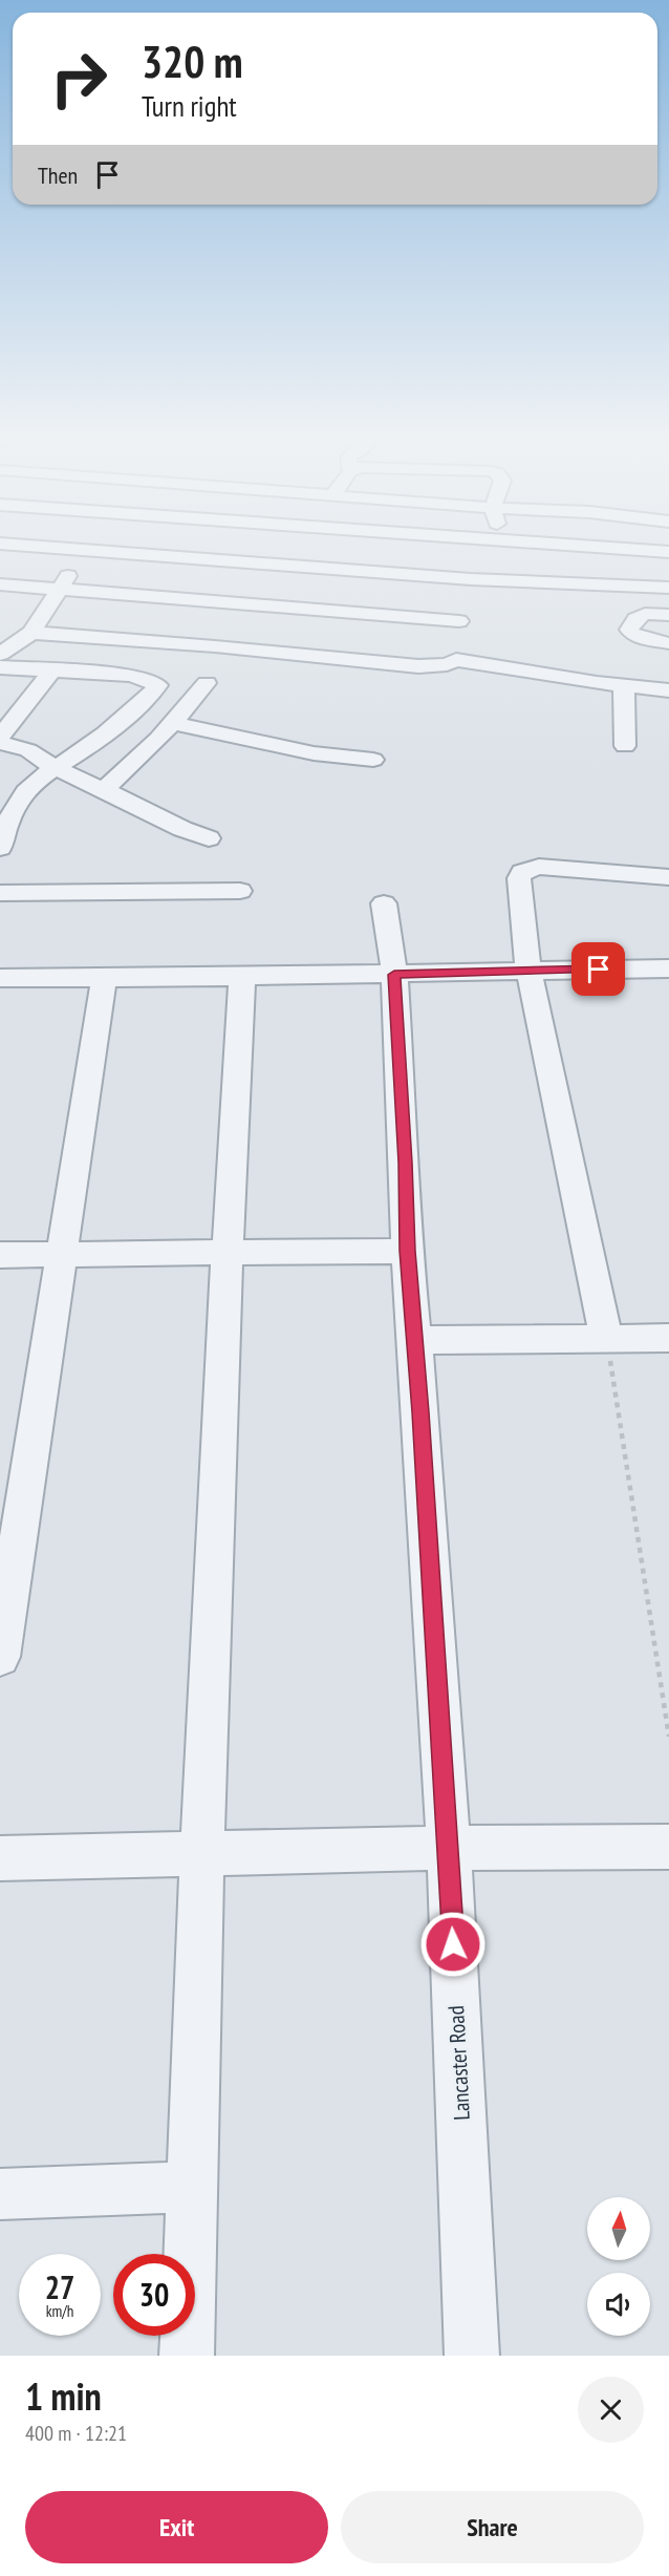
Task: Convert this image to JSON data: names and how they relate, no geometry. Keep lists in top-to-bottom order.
{
  "streets": {
    "street": ["Lancaster Road"]
  },
  "north": "top",
  "page": {
    "turn": ["320 m", "Turn right"],
    "then": "Then",
    "speed": "27 km/h",
    "limit": "30",
    "heading": ["1 min", "400 m · 12:21"],
    "buttons": ["Exit", "Share"]
  }
}
